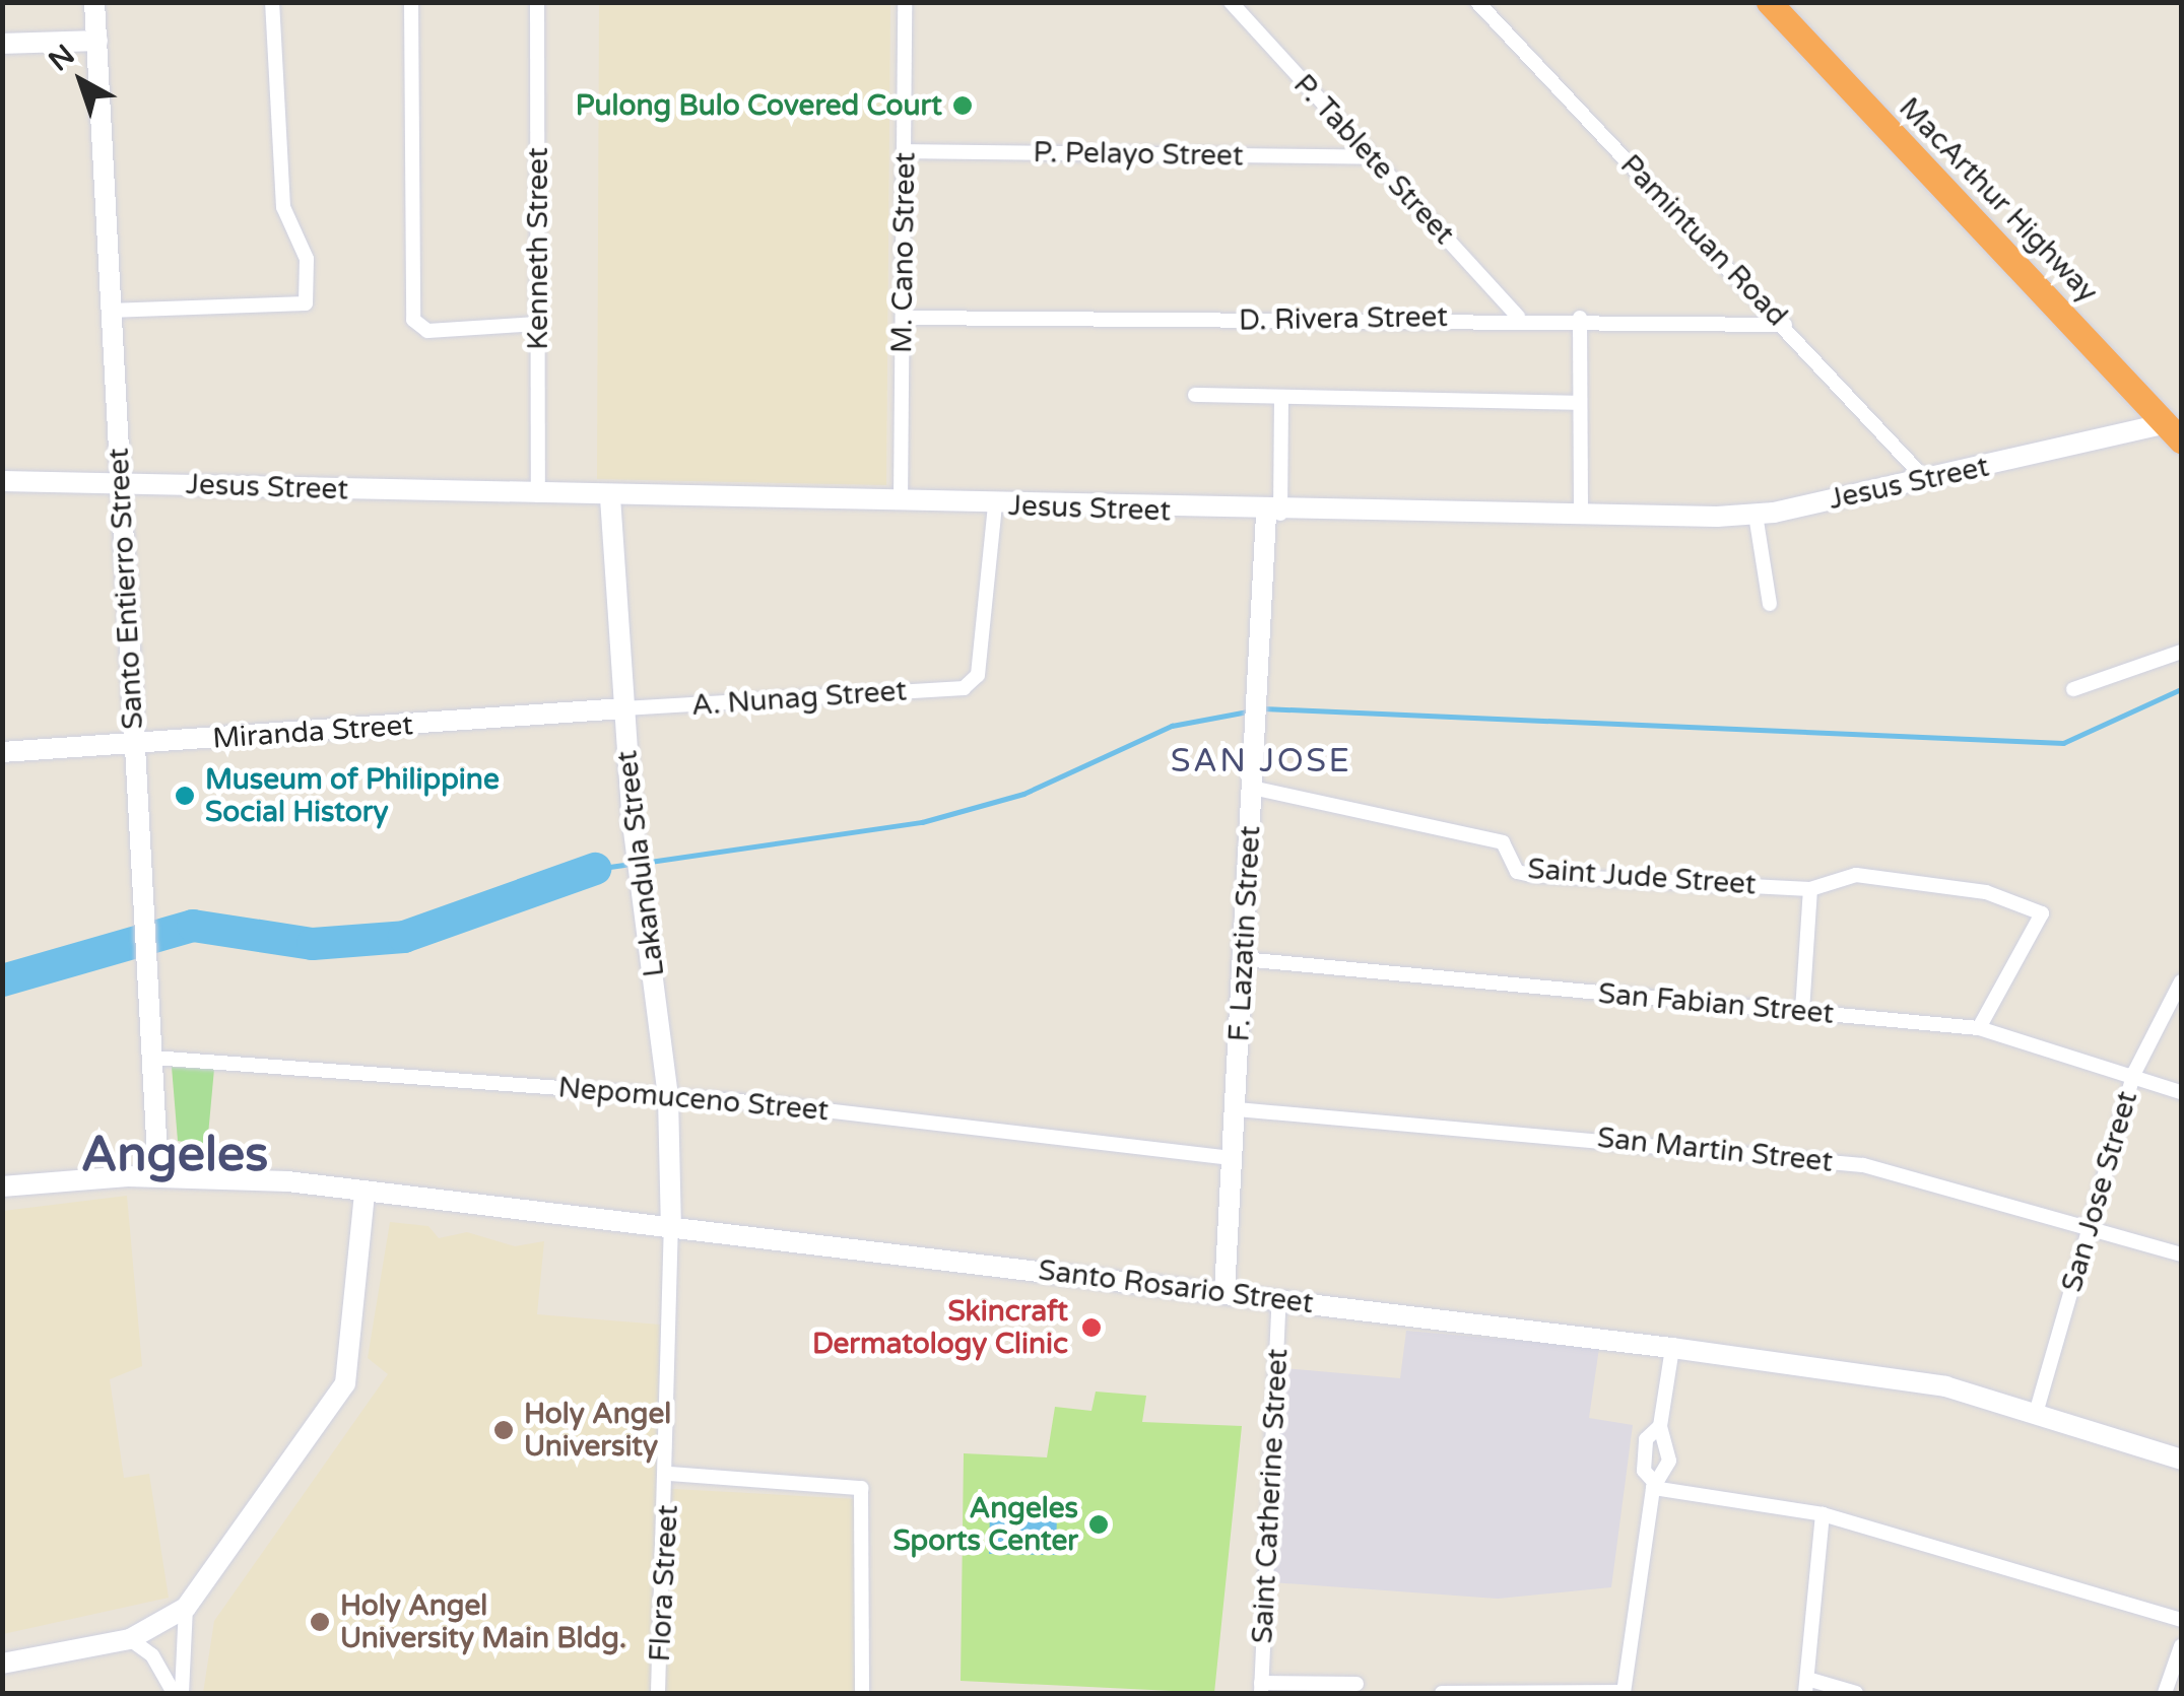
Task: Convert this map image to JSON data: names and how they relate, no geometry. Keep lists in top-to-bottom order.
{
  "streets": {
    "highway": ["MacArthur Highway"],
    "main road": [
      "Jesus Street",
      "Santo Entierro Street",
      "Miranda Street",
      "Lakandula Street",
      "F. Lazatin Street",
      "Santo Rosario Street"
    ],
    "street": [
      "P. Pelayo Street",
      "P. Tablete Street",
      "Pamintuan Road",
      "Kenneth Street",
      "M. Cano Street",
      "D. Rivera Street",
      "A. Nunag Street",
      "Saint Jude Street",
      "San Fabian Street",
      "Nepomuceno Street",
      "San Martin Street",
      "San Jose Street",
      "Saint Catherine Street",
      "Flora Street"
    ]
  },
  "crossings": [
    ["P. Pelayo Street", "P. Tablete Street"],
    ["P. Pelayo Street", "M. Cano Street"],
    ["P. Tablete Street", "D. Rivera Street"],
    ["MacArthur Highway", "Jesus Street"],
    ["Pamintuan Road", "D. Rivera Street"],
    ["Pamintuan Road", "Jesus Street"],
    ["Kenneth Street", "Jesus Street"],
    ["M. Cano Street", "D. Rivera Street"],
    ["M. Cano Street", "Jesus Street"],
    ["Jesus Street", "Santo Entierro Street"],
    ["Jesus Street", "A. Nunag Street"],
    ["Jesus Street", "Lakandula Street"],
    ["Jesus Street", "F. Lazatin Street"],
    ["Santo Entierro Street", "Miranda Street"],
    ["Santo Entierro Street", "Nepomuceno Street"],
    ["Santo Entierro Street", "Santo Rosario Street"],
    ["A. Nunag Street", "Miranda Street"],
    ["A. Nunag Street", "Lakandula Street"],
    ["Miranda Street", "Lakandula Street"],
    ["Lakandula Street", "Nepomuceno Street"],
    ["Lakandula Street", "Santo Rosario Street"],
    ["Lakandula Street", "Flora Street"],
    ["Saint Jude Street", "F. Lazatin Street"],
    ["F. Lazatin Street", "San Fabian Street"],
    ["F. Lazatin Street", "Nepomuceno Street"],
    ["F. Lazatin Street", "San Martin Street"],
    ["F. Lazatin Street", "Santo Rosario Street"],
    ["San Fabian Street", "San Jose Street"],
    ["San Martin Street", "San Jose Street"],
    ["San Jose Street", "Santo Rosario Street"],
    ["Santo Rosario Street", "Saint Catherine Street"],
    ["Santo Rosario Street", "Flora Street"]
  ],
  "districts": ["SAN JOSE", "Angeles"],
  "places": [
    "Pulong Bulo Covered Court",
    "Museum of Philippine Social History",
    "Skincraft Dermatology Clinic",
    "Holy Angel University",
    "Angeles Sports Center",
    "Holy Angel University Main Bldg."
  ],
  "north": "top left"
}
